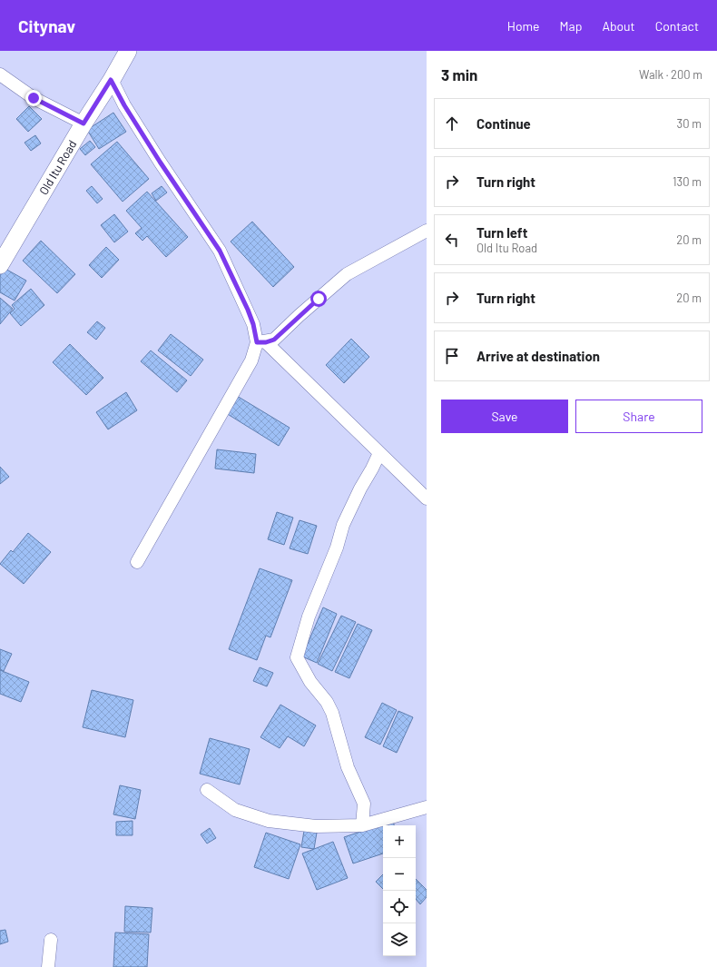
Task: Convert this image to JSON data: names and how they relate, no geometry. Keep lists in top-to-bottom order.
{
  "streets": {
    "street": ["Old Itu Road"]
  },
  "page": {
    "header": "Citynav",
    "nav": [
      "Home",
      "Map",
      "About",
      "Contact"
    ],
    "heading": ["3 min", "Walk · 200 m"],
    "list": [
      ["Continue", "30 m"],
      ["Turn right", "130 m"],
      ["Turn left", "Old Itu Road", "20 m"],
      ["Turn right", "20 m"],
      "Arrive at destination"
    ],
    "buttons": ["Save", "Share"],
    "map_buttons": ["+", "−"]
  }
}
